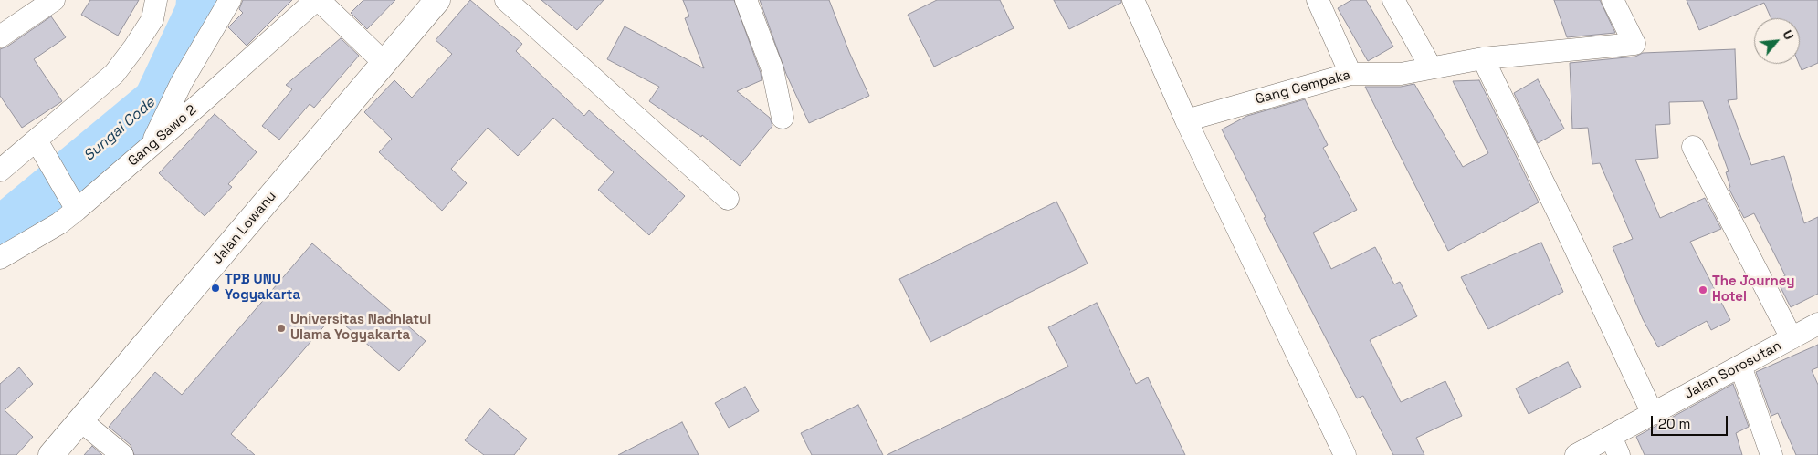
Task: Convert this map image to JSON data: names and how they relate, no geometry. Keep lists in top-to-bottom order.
{
  "streets": {
    "main road": ["Jalan Lowanu"],
    "street": ["Gang Cempaka", "Gang Sawo 2", "Jalan Sorosutan"]
  },
  "water": ["Sungai Code"],
  "places": ["TPB UNU Yogyakarta", "The Journey Hotel", "Universitas Nadhlatul Ulama Yogyakarta"],
  "scale_bar": "20 m",
  "north": "top right"
}
